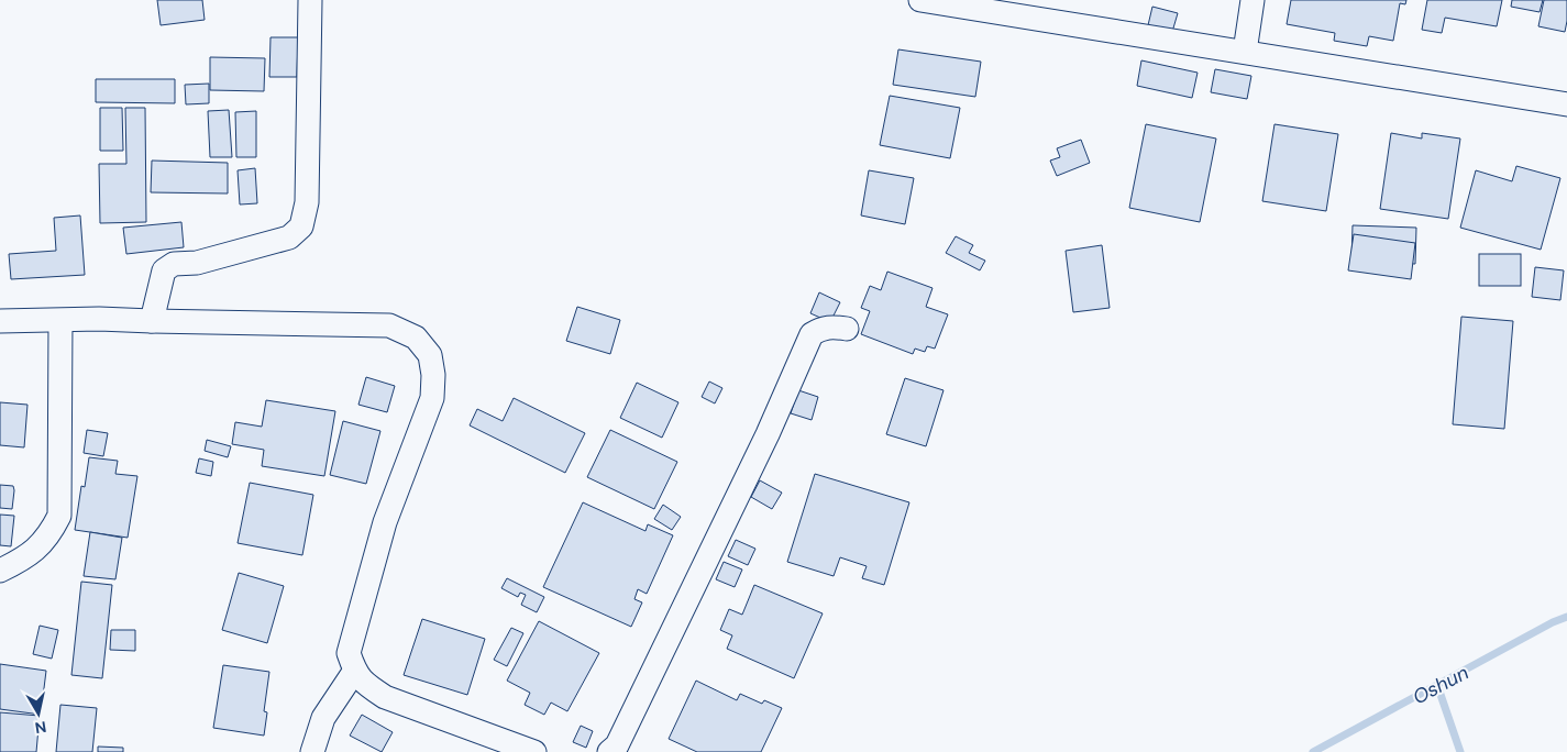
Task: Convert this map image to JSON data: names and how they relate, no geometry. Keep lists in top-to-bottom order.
{
  "water": ["Oshun"],
  "north": "bottom"
}
